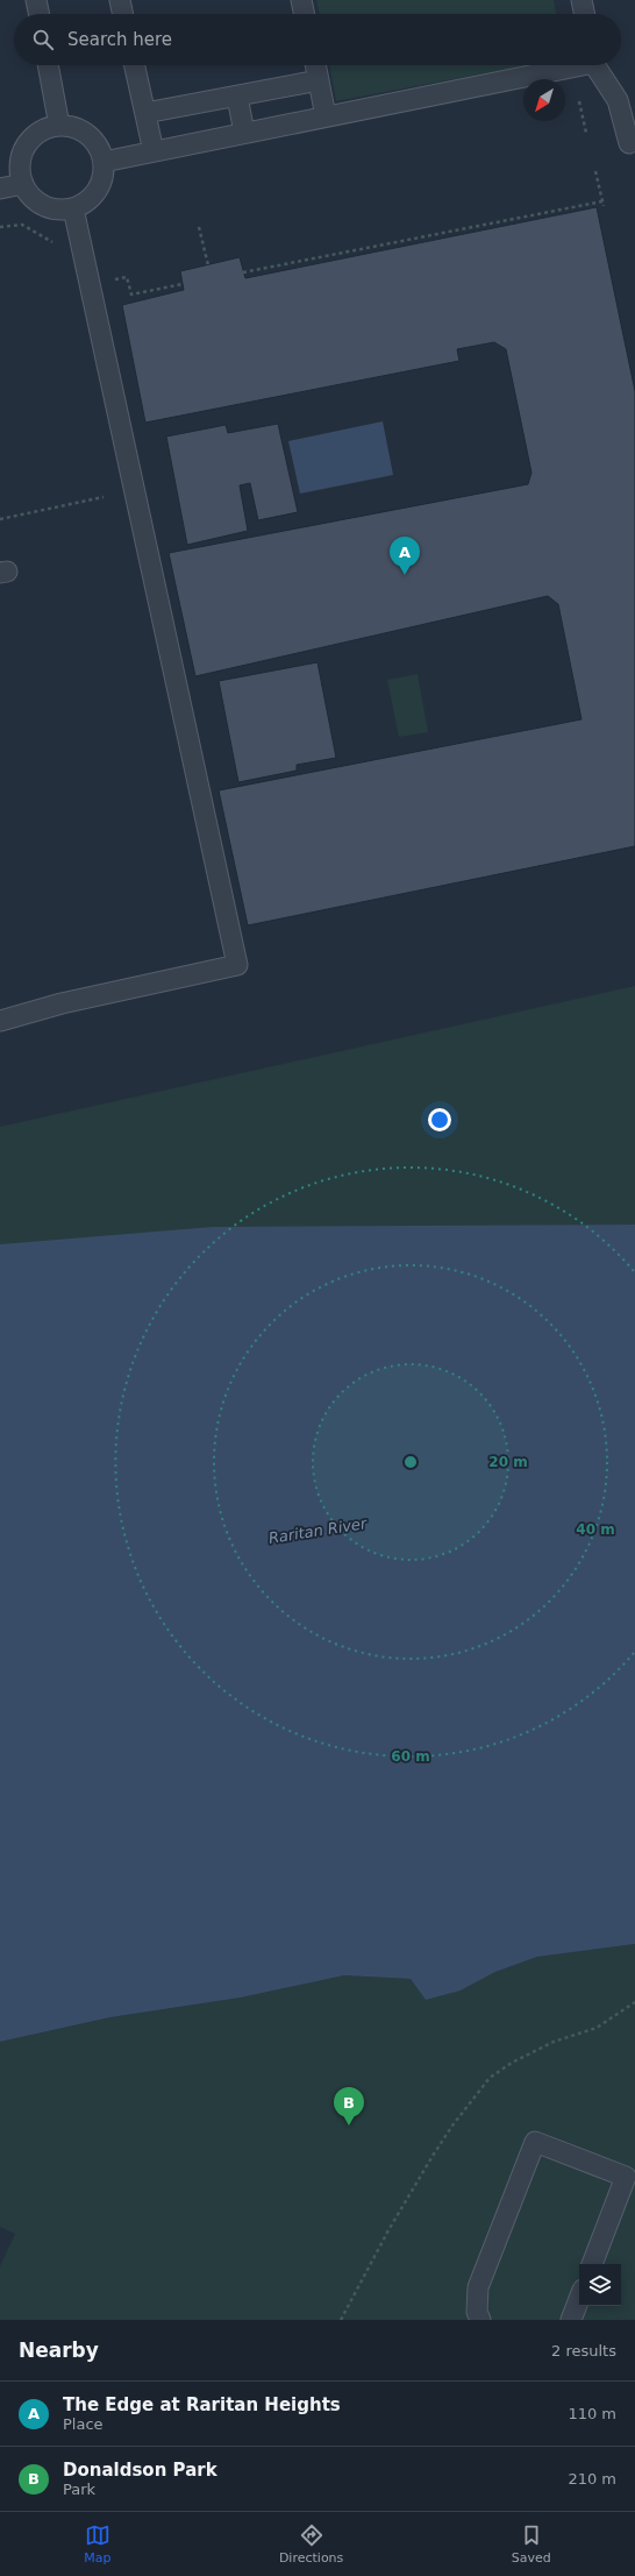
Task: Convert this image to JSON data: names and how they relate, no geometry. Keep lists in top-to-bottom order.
{
  "water": ["Raritan River"],
  "north": "bottom left",
  "page": {
    "search": "Search here",
    "pins": ["A", "B"],
    "heading": ["Nearby", "2 results"],
    "list": [
      {
        "mark": "A",
        "name": "The Edge at Raritan Heights",
        "note": "Place",
        "value": "110 m"
      },
      {
        "mark": "B",
        "name": "Donaldson Park",
        "note": "Park",
        "value": "210 m"
      }
    ],
    "nav": ["Map", "Directions", "Saved"]
  },
  "rings": ["20 m", "40 m", "60 m"]
}
